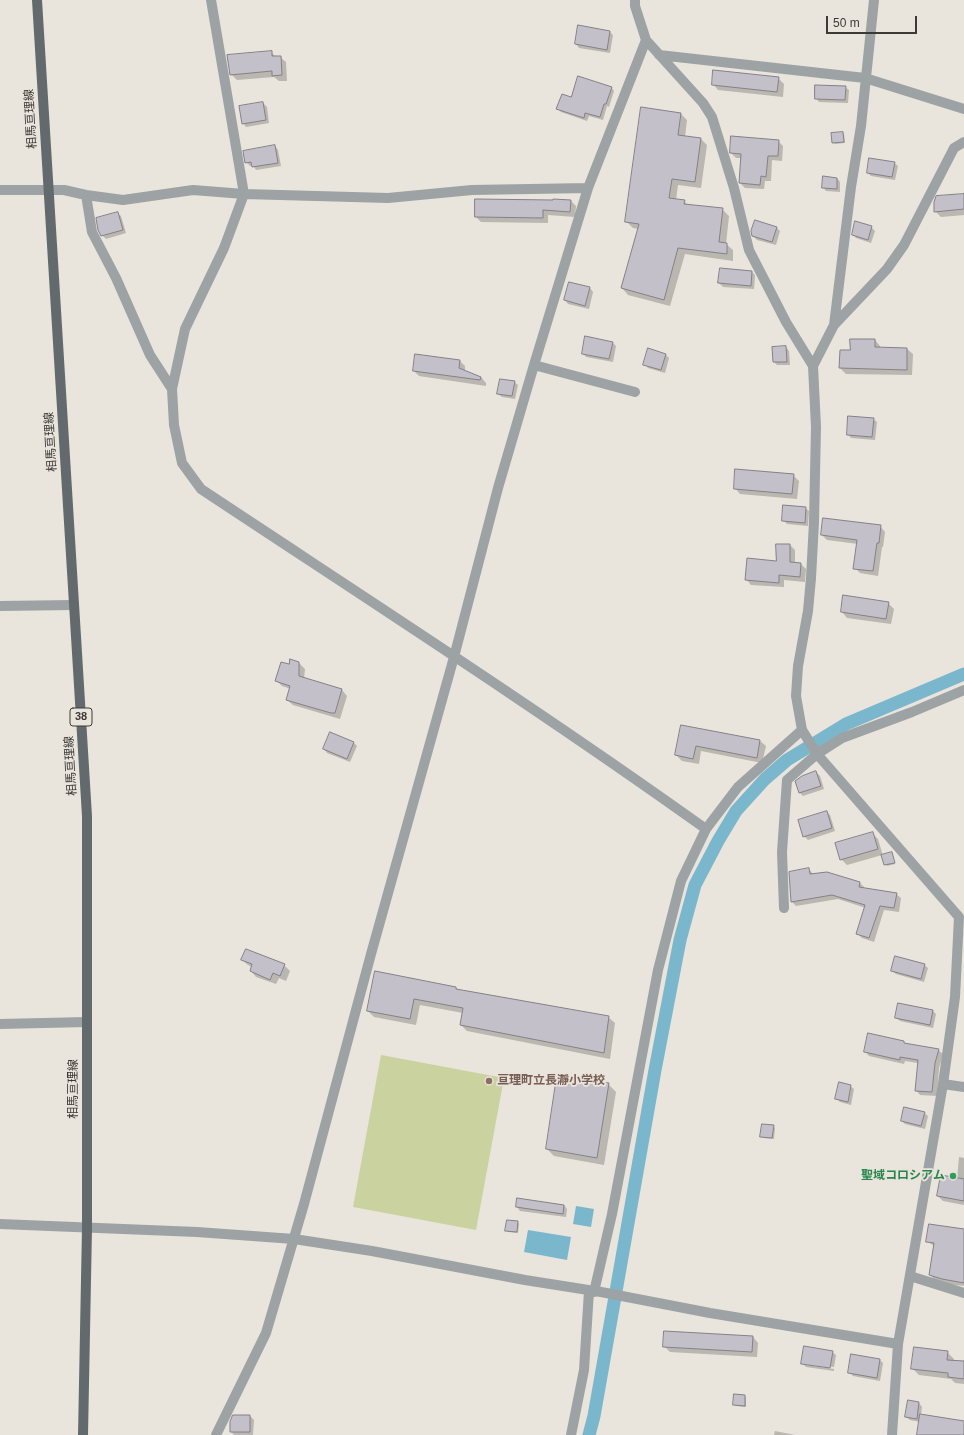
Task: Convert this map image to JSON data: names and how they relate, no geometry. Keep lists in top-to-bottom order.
{
  "streets": {
    "main road": ["相馬亘理線", "38"]
  },
  "places": ["亘理町立長瀞小学校", "聖域コロシアム"],
  "scale_bar": "50 m"
}
